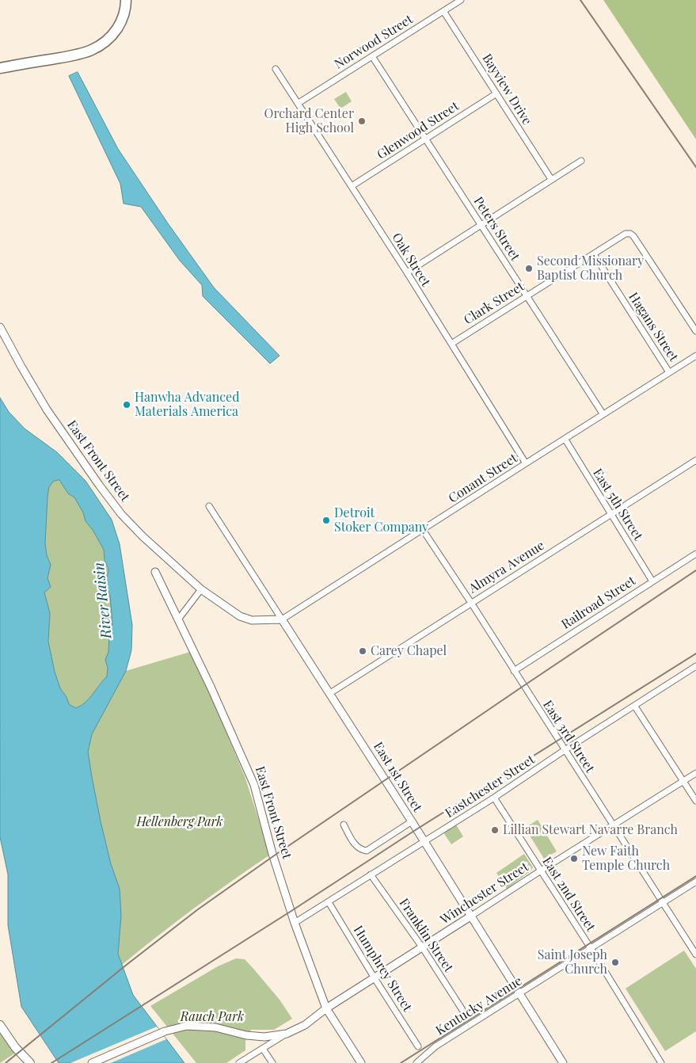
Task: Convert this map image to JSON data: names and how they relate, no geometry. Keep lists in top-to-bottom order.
{
  "streets": {
    "street": [
      "Norwood Street",
      "Bayview Drive",
      "Glenwood Street",
      "Peters Street",
      "Oak Street",
      "Clark Street",
      "Hagans Street",
      "East Front Street",
      "Conant Street",
      "East 5th Street",
      "Almyra Avenue",
      "Railroad Street",
      "East 3rd Street",
      "East 1st Street",
      "Eastchester Street",
      "Winchester Street",
      "East 2nd Street",
      "Franklin Street",
      "Humphrey Street",
      "Kentucky Avenue"
    ]
  },
  "crossings": [
    ["Norwood Street", "Bayview Drive"],
    ["Norwood Street", "Peters Street"],
    ["Norwood Street", "Oak Street"],
    ["Bayview Drive", "Glenwood Street"],
    ["Glenwood Street", "Peters Street"],
    ["Glenwood Street", "Oak Street"],
    ["Peters Street", "Clark Street"],
    ["Peters Street", "Conant Street"],
    ["Oak Street", "Clark Street"],
    ["Oak Street", "Conant Street"],
    ["Clark Street", "Hagans Street"],
    ["Hagans Street", "Conant Street"],
    ["East Front Street", "Conant Street"],
    ["East Front Street", "East 1st Street"],
    ["East Front Street", "Eastchester Street"],
    ["East Front Street", "Winchester Street"],
    ["Conant Street", "East 5th Street"],
    ["Conant Street", "East 3rd Street"],
    ["Conant Street", "East 1st Street"],
    ["East 5th Street", "Almyra Avenue"],
    ["East 5th Street", "Railroad Street"],
    ["Almyra Avenue", "East 3rd Street"],
    ["Almyra Avenue", "East 1st Street"],
    ["Railroad Street", "East 3rd Street"],
    ["East 3rd Street", "Eastchester Street"],
    ["East 3rd Street", "Winchester Street"],
    ["East 3rd Street", "Kentucky Avenue"],
    ["East 1st Street", "Eastchester Street"],
    ["East 1st Street", "Winchester Street"],
    ["East 1st Street", "Kentucky Avenue"],
    ["Eastchester Street", "East 2nd Street"],
    ["Eastchester Street", "Franklin Street"],
    ["Eastchester Street", "Humphrey Street"],
    ["Winchester Street", "East 2nd Street"],
    ["Winchester Street", "Franklin Street"],
    ["Winchester Street", "Humphrey Street"],
    ["East 2nd Street", "Kentucky Avenue"]
  ],
  "water": ["River Raisin"],
  "parks": ["Hellenberg Park", "Rauch Park"],
  "places": [
    "Orchard Center High School",
    "Second Missionary Baptist Church",
    "Hanwha Advanced Materials America",
    "Detroit Stoker Company",
    "Carey Chapel",
    "Lillian Stewart Navarre Branch",
    "New Faith Temple Church",
    "Saint Joseph Church"
  ]
}
